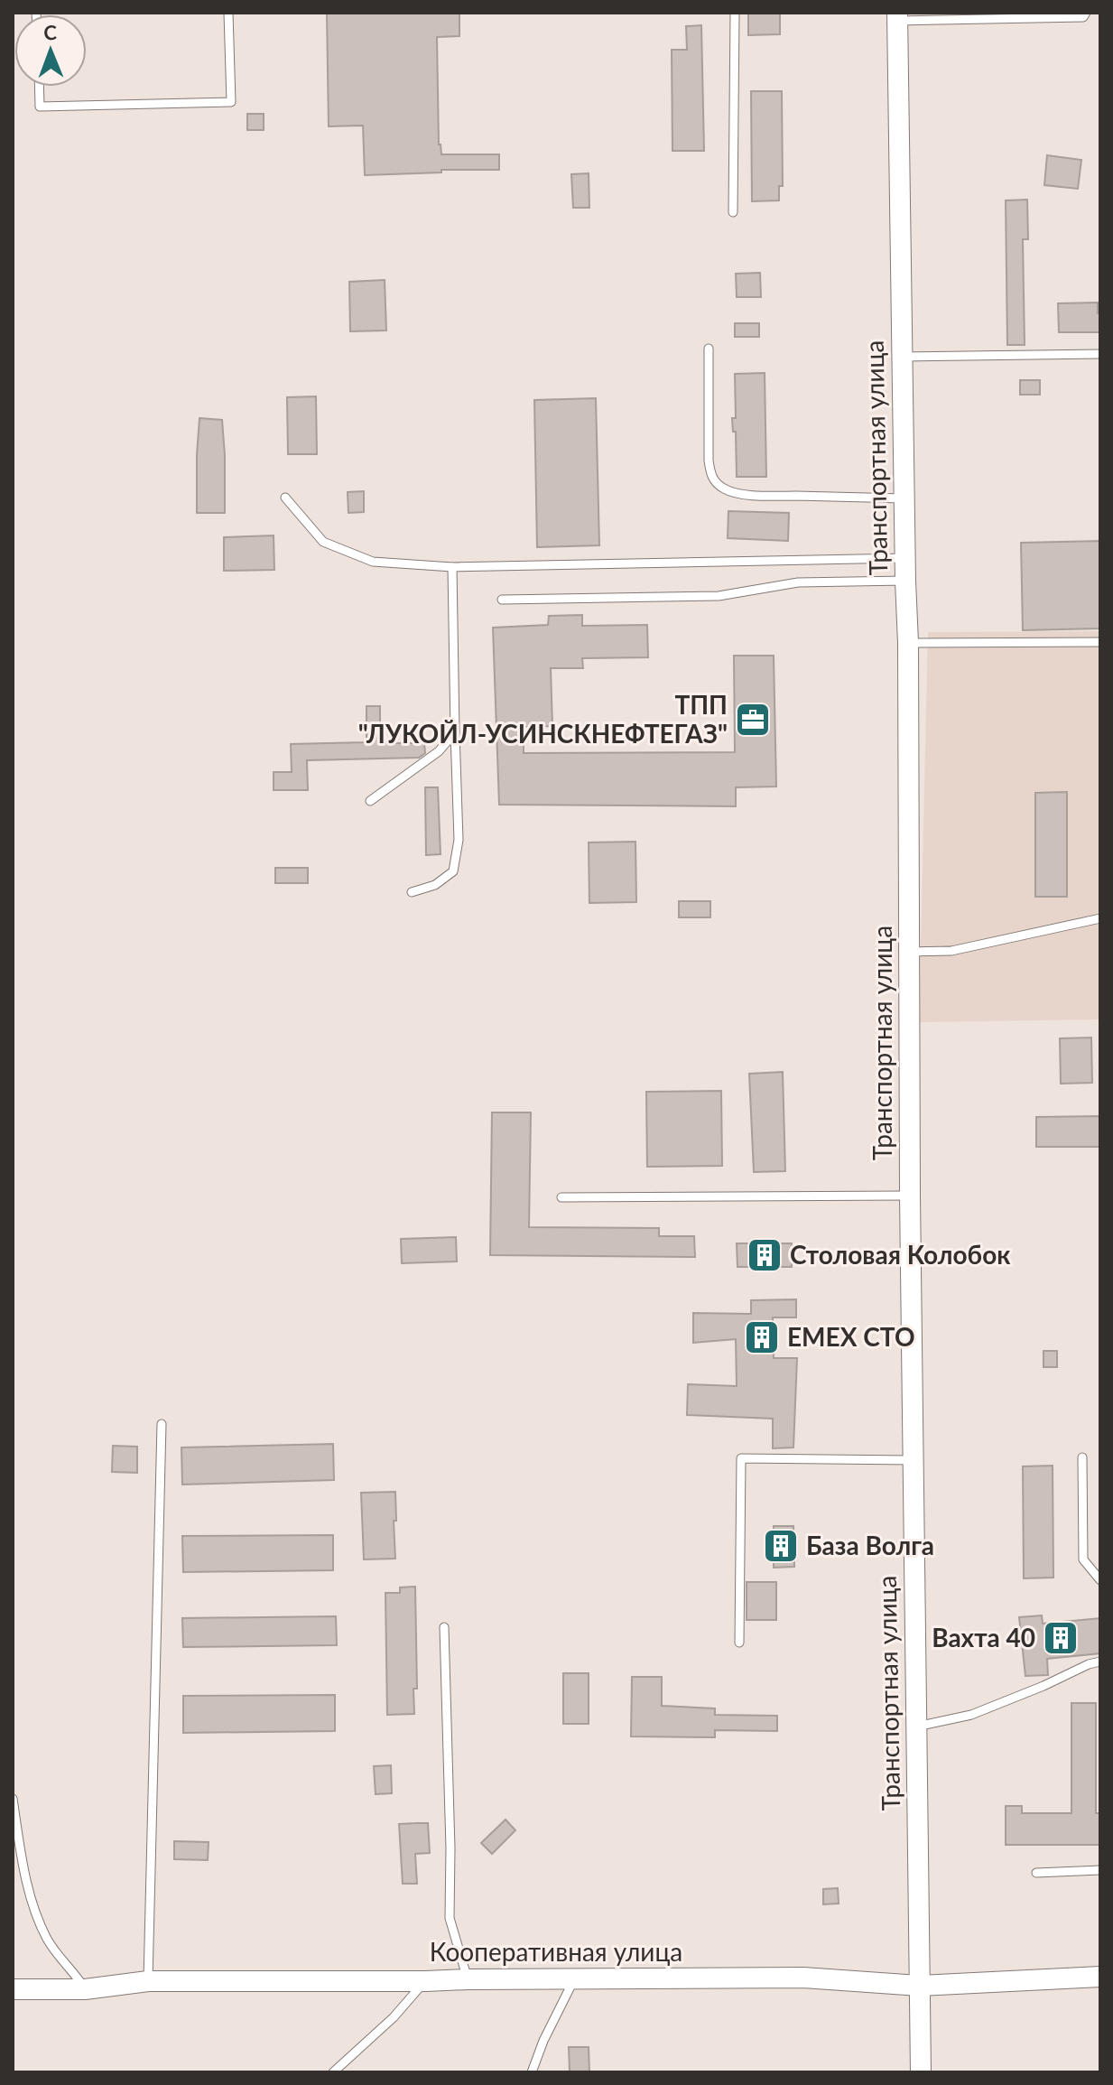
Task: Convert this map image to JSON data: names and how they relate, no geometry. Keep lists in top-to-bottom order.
{
  "streets": {
    "street": ["Транспортная улица", "Кооперативная улица"]
  },
  "crossings": [
    ["Транспортная улица", "Кооперативная улица"]
  ],
  "places": {
    "office": ["ТПП \"ЛУКОЙЛ-УСИНСКНЕФТЕГАЗ\""],
    "building": [
      "Столовая Колобок",
      "EMEX СТО",
      "База Волга",
      "Вахта 40"
    ]
  },
  "north": "top"
}
